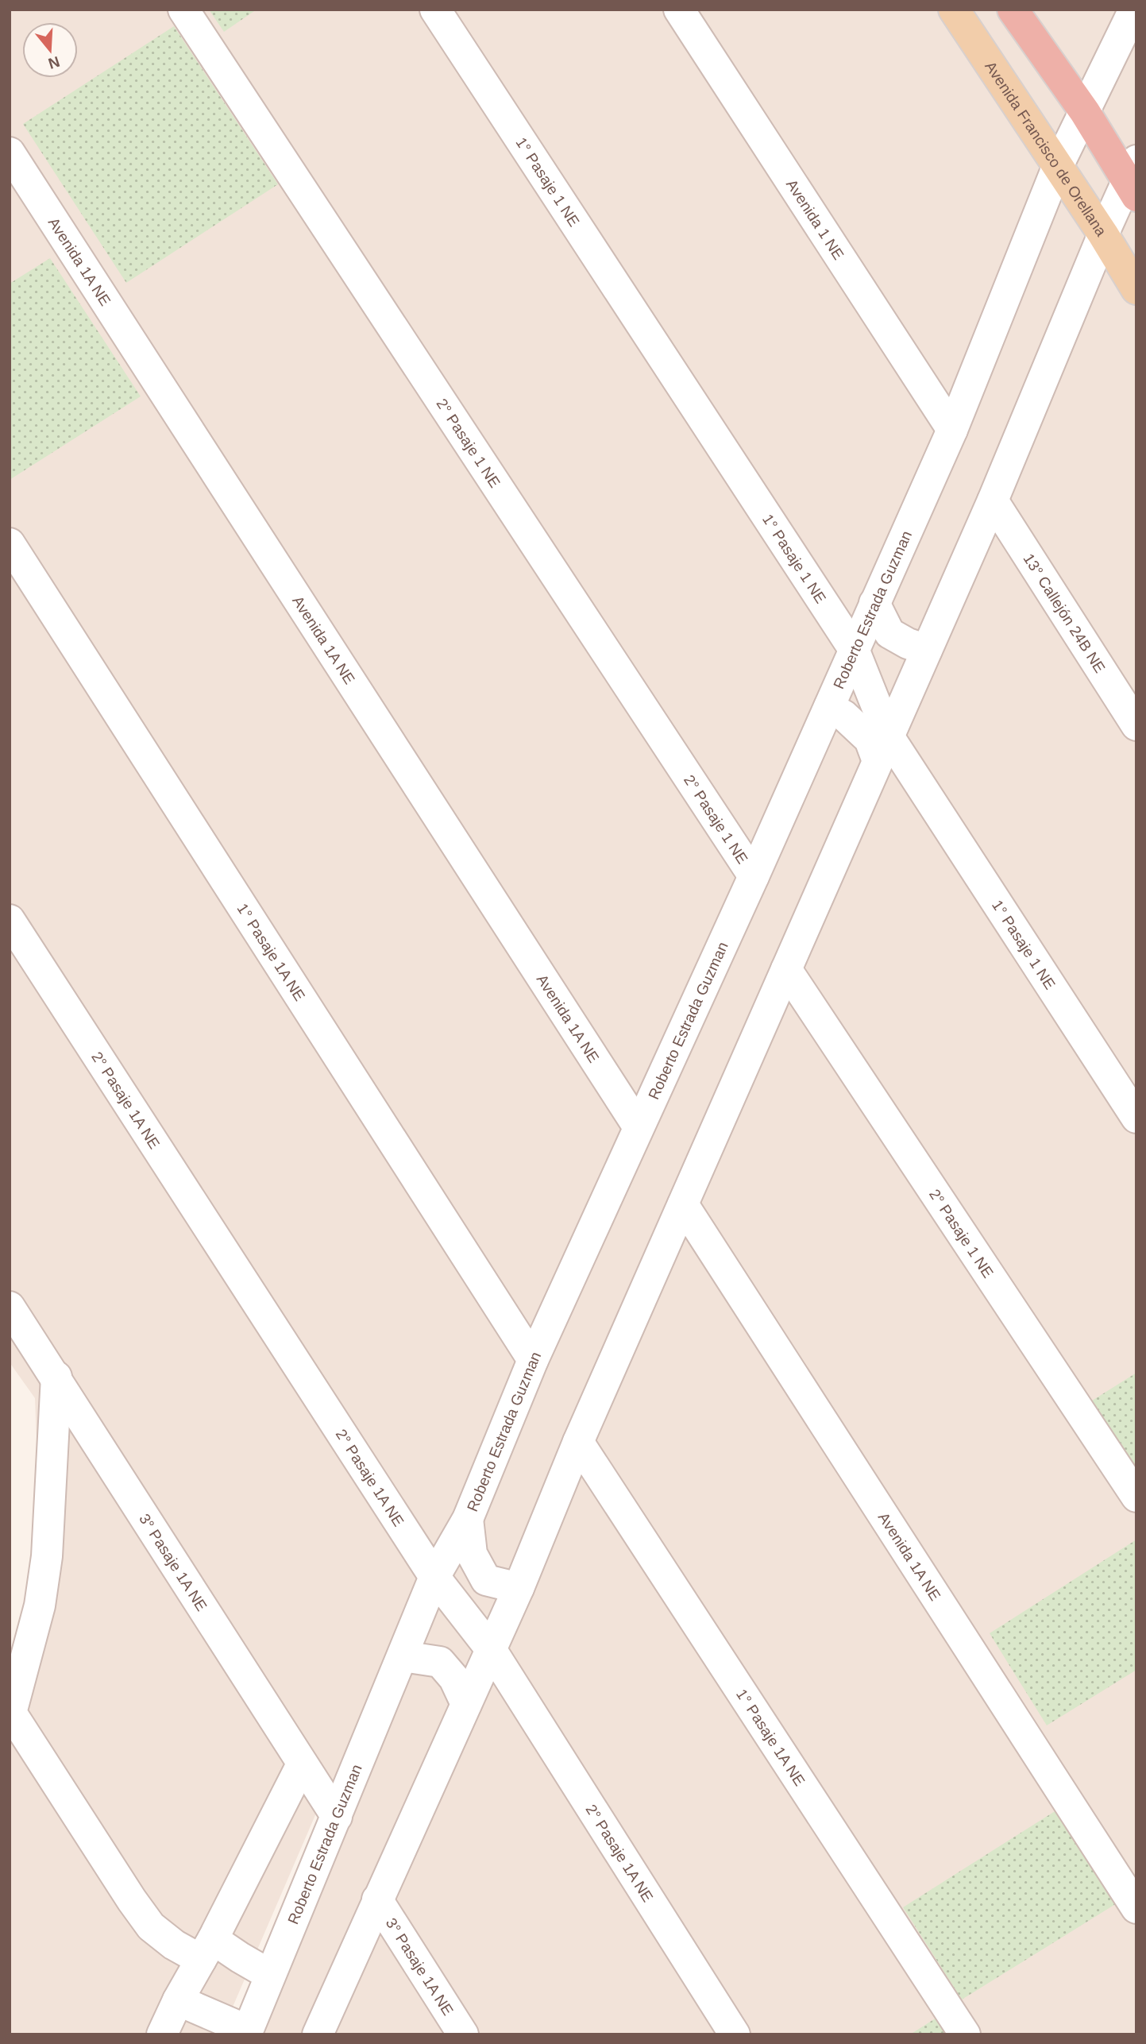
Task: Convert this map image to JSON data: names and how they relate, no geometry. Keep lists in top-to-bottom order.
{
  "streets": {
    "main road": ["Avenida Francisco de Orellana"],
    "street": [
      "1° Pasaje 1 NE",
      "Avenida 1 NE",
      "Avenida 1A NE",
      "2° Pasaje 1 NE",
      "Roberto Estrada Guzman",
      "13° Callejón 24B NE",
      "1° Pasaje 1A NE",
      "2° Pasaje 1A NE",
      "3° Pasaje 1A NE"
    ]
  },
  "crossings": [
    ["Avenida Francisco de Orellana", "Roberto Estrada Guzman"],
    ["1° Pasaje 1 NE", "Roberto Estrada Guzman"],
    ["Avenida 1 NE", "Roberto Estrada Guzman"],
    ["Avenida 1A NE", "Roberto Estrada Guzman"],
    ["2° Pasaje 1 NE", "Roberto Estrada Guzman"],
    ["Roberto Estrada Guzman", "1° Pasaje 1A NE"],
    ["Roberto Estrada Guzman", "2° Pasaje 1A NE"],
    ["Roberto Estrada Guzman", "3° Pasaje 1A NE"]
  ],
  "north": "bottom"
}
